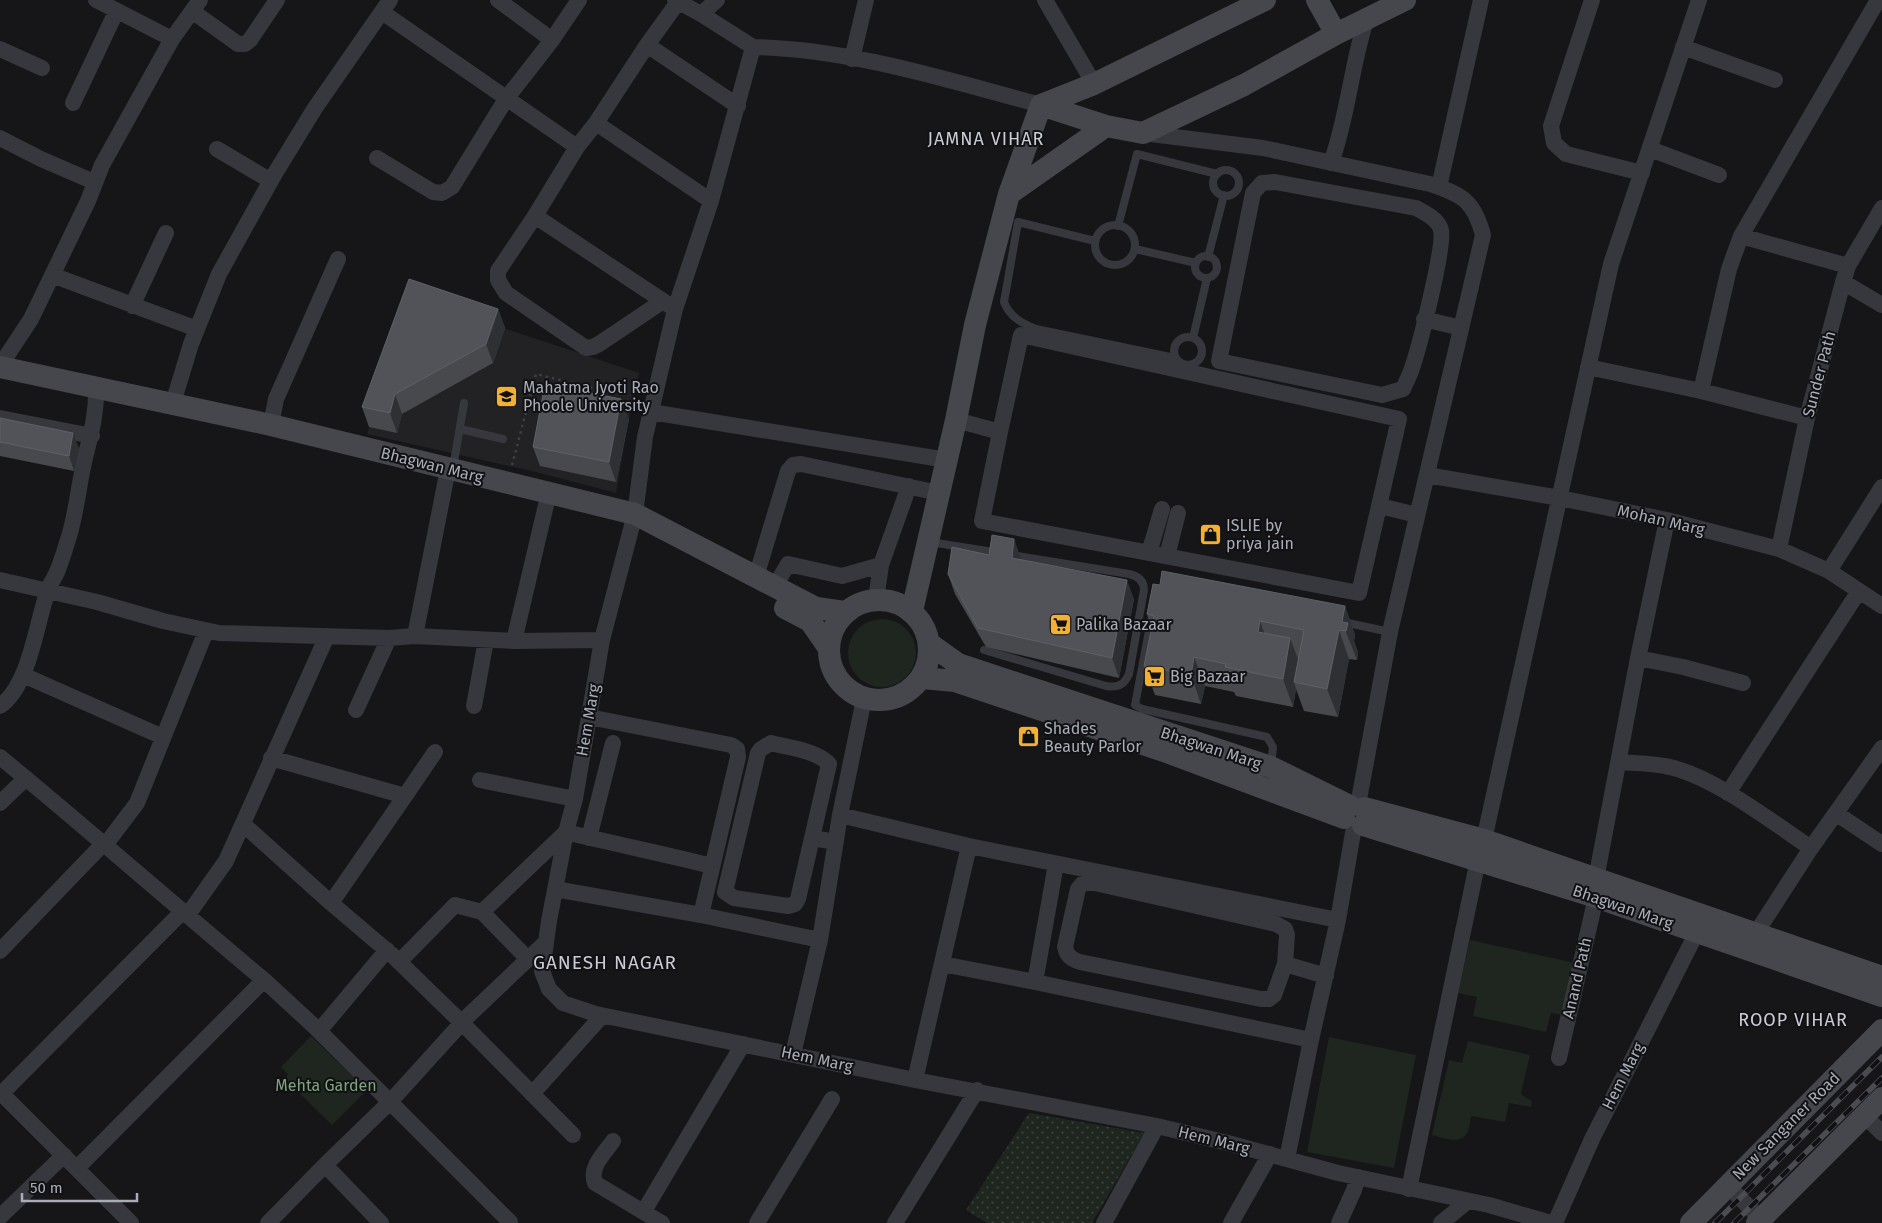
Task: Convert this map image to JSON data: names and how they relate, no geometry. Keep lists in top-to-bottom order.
{
  "streets": {
    "street": [
      "Sunder Path",
      "Bhagwan Marg",
      "Mohan Marg",
      "Hem Marg",
      "Anand Path",
      "New Sanganer Road"
    ]
  },
  "crossings": [
    ["Sunder Path", "Mohan Marg"],
    ["Bhagwan Marg", "Hem Marg"],
    ["Bhagwan Marg", "Anand Path"],
    ["Mohan Marg", "Anand Path"]
  ],
  "districts": ["JAMNA VIHAR", "GANESH NAGAR", "ROOP VIHAR"],
  "parks": ["Mehta Garden"],
  "places": {
    "school or university": ["Mahatma Jyoti Rao Phoole University"],
    "shop": ["ISLIE by priya jain", "Shades Beauty Parlor"],
    "supermarket": ["Palika Bazaar", "Big Bazaar"]
  },
  "scale_bar": "50 m"
}
